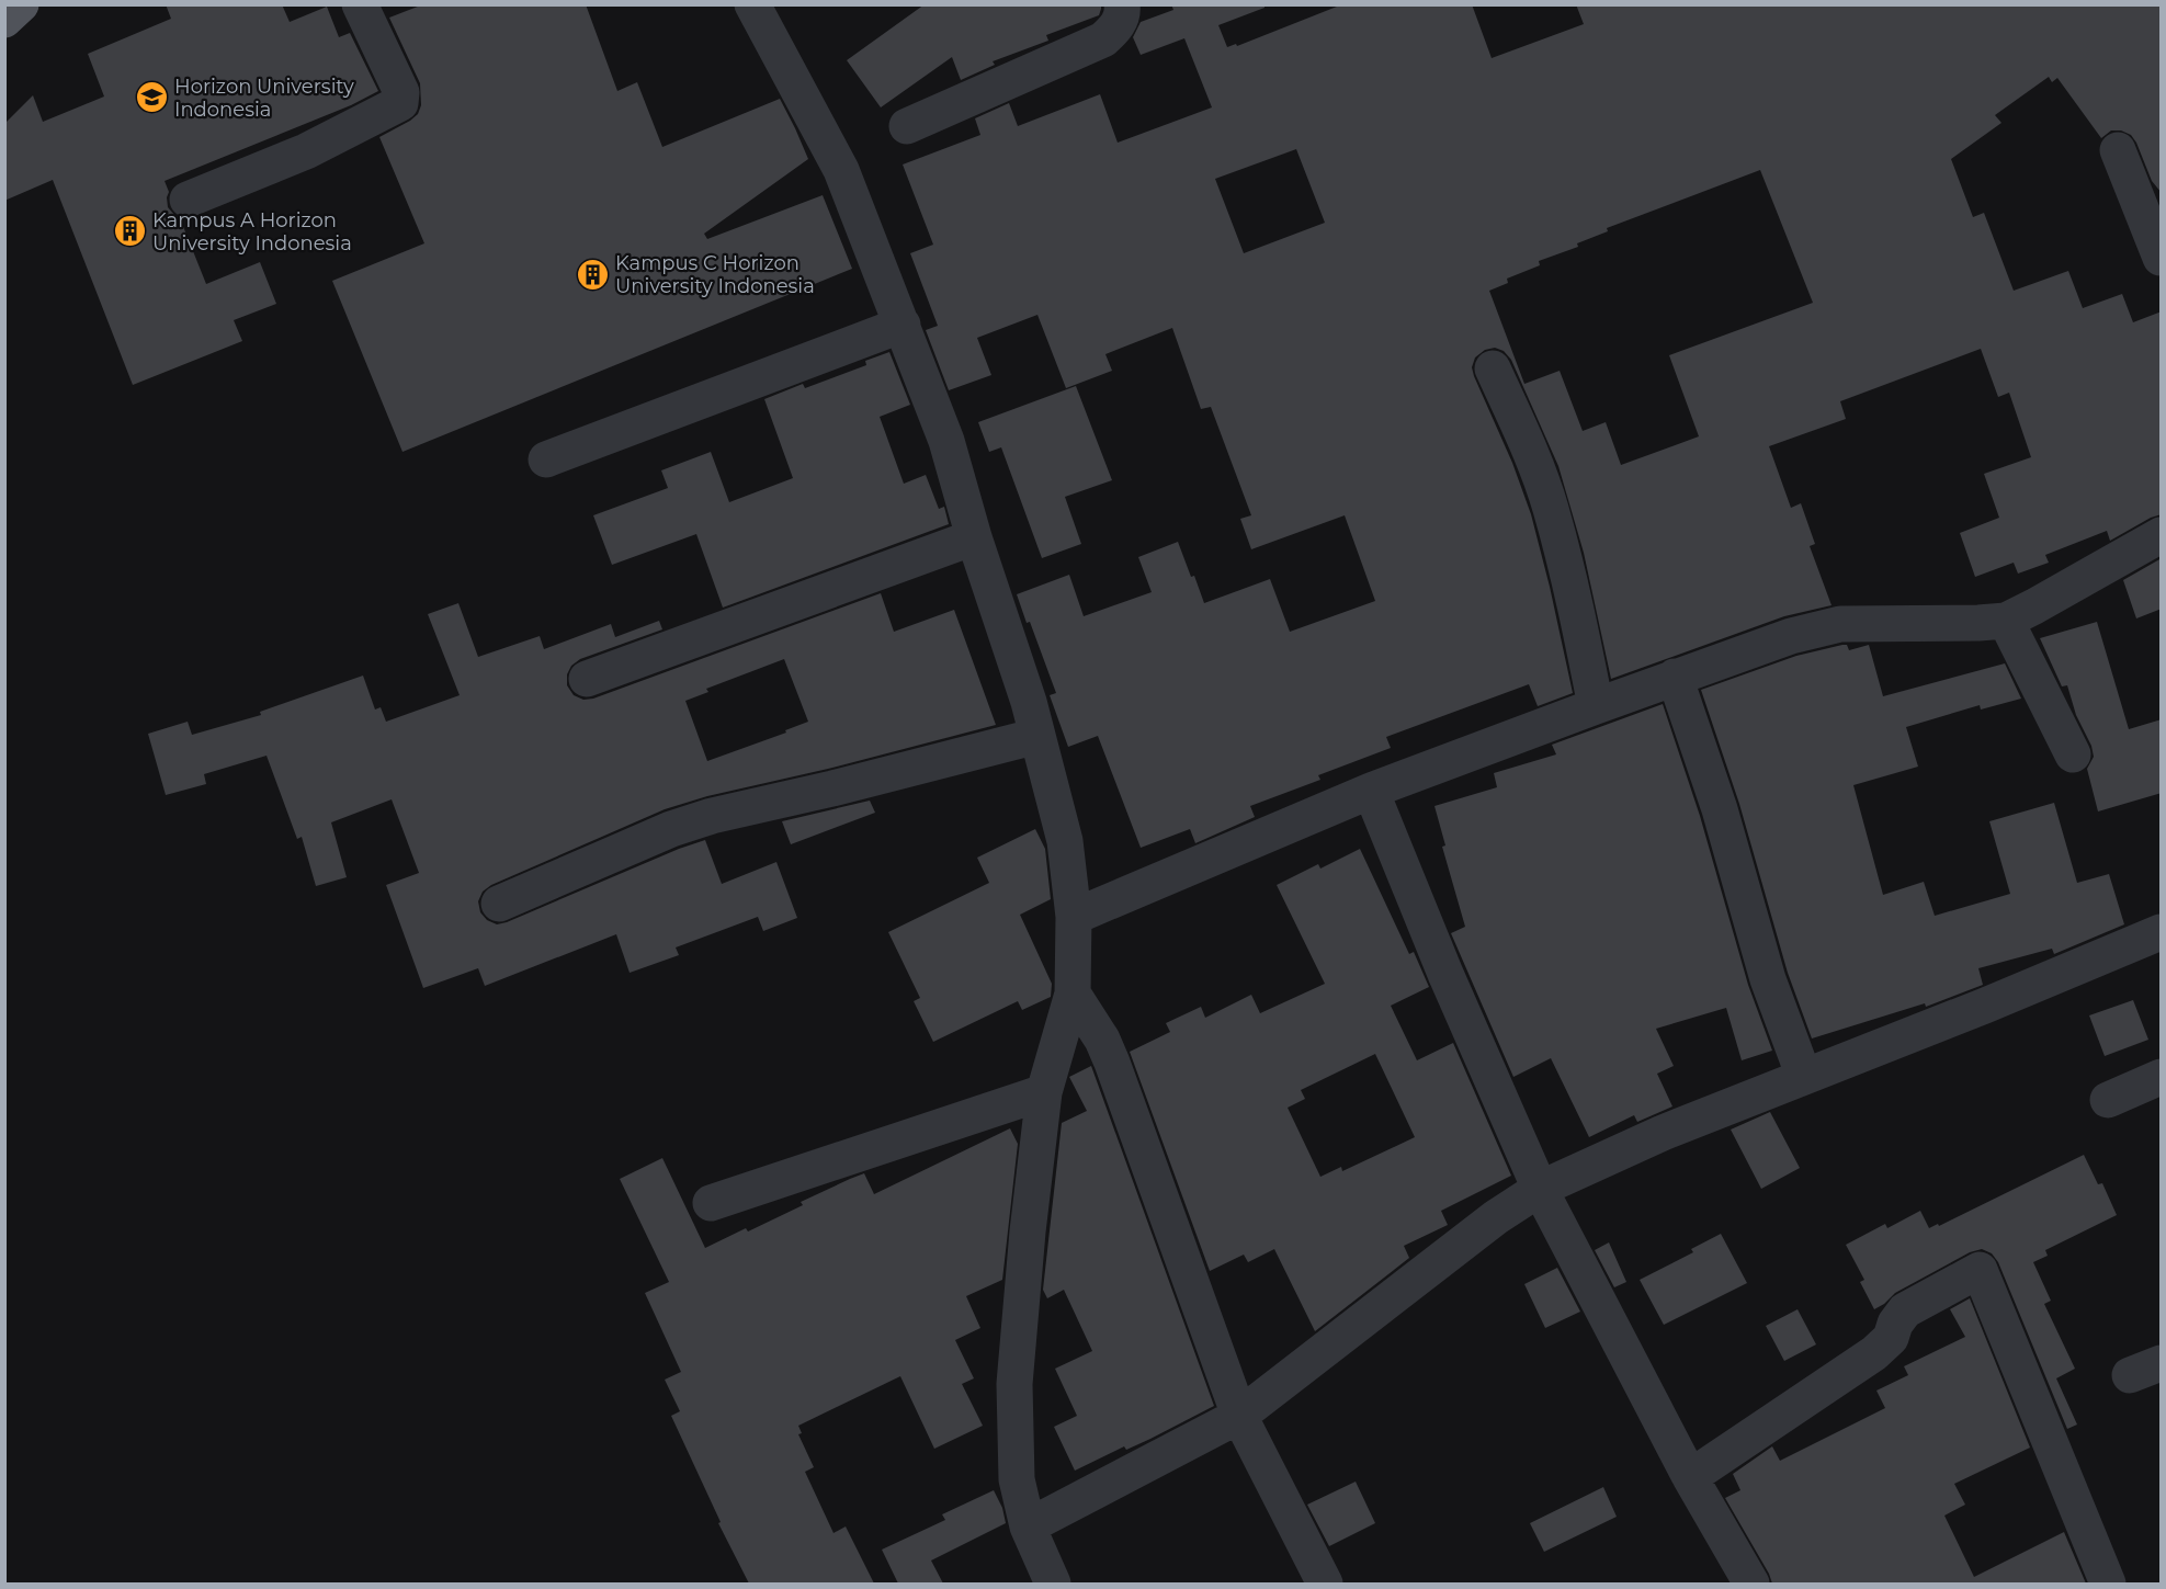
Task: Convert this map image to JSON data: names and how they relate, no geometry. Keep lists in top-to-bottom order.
{
  "places": {
    "school or university": ["Horizon University Indonesia"],
    "building": ["Kampus A Horizon University Indonesia", "Kampus C Horizon University Indonesia"]
  }
}
